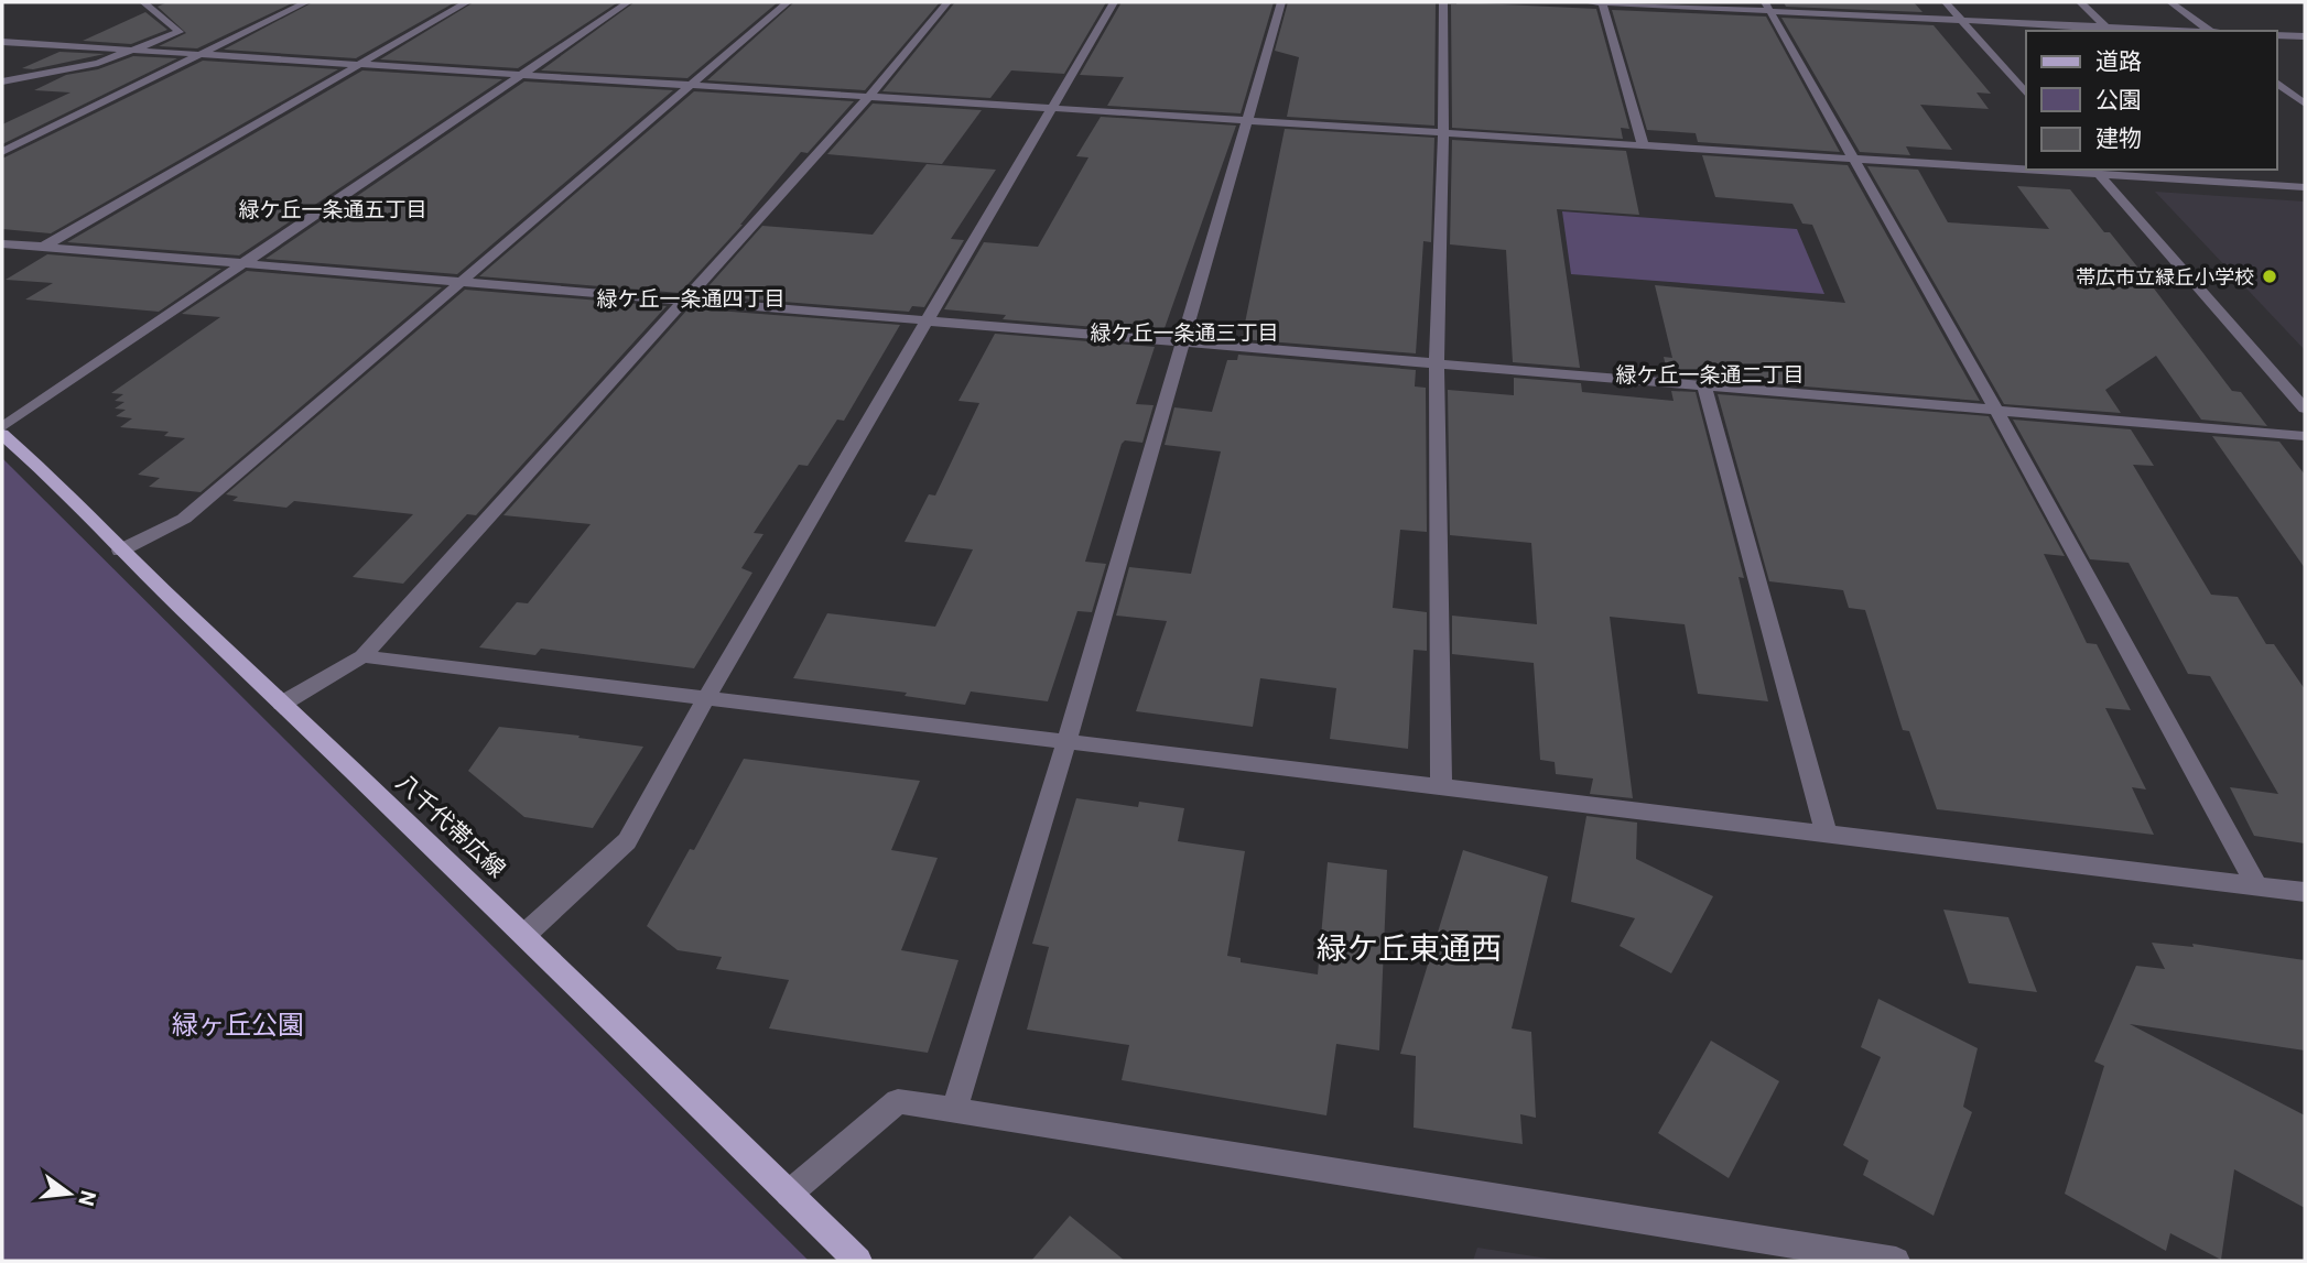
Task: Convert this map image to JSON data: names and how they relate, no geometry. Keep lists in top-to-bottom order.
{
  "streets": {
    "main road": ["八千代帯広線"]
  },
  "districts": [
    "緑ケ丘一条通五丁目",
    "緑ケ丘一条通四丁目",
    "緑ケ丘一条通三丁目",
    "緑ケ丘一条通二丁目",
    "緑ケ丘東通西"
  ],
  "parks": ["緑ヶ丘公園"],
  "places": ["帯広市立緑丘小学校"],
  "legend": ["道路", "公園", "建物"],
  "north": "right"
}
